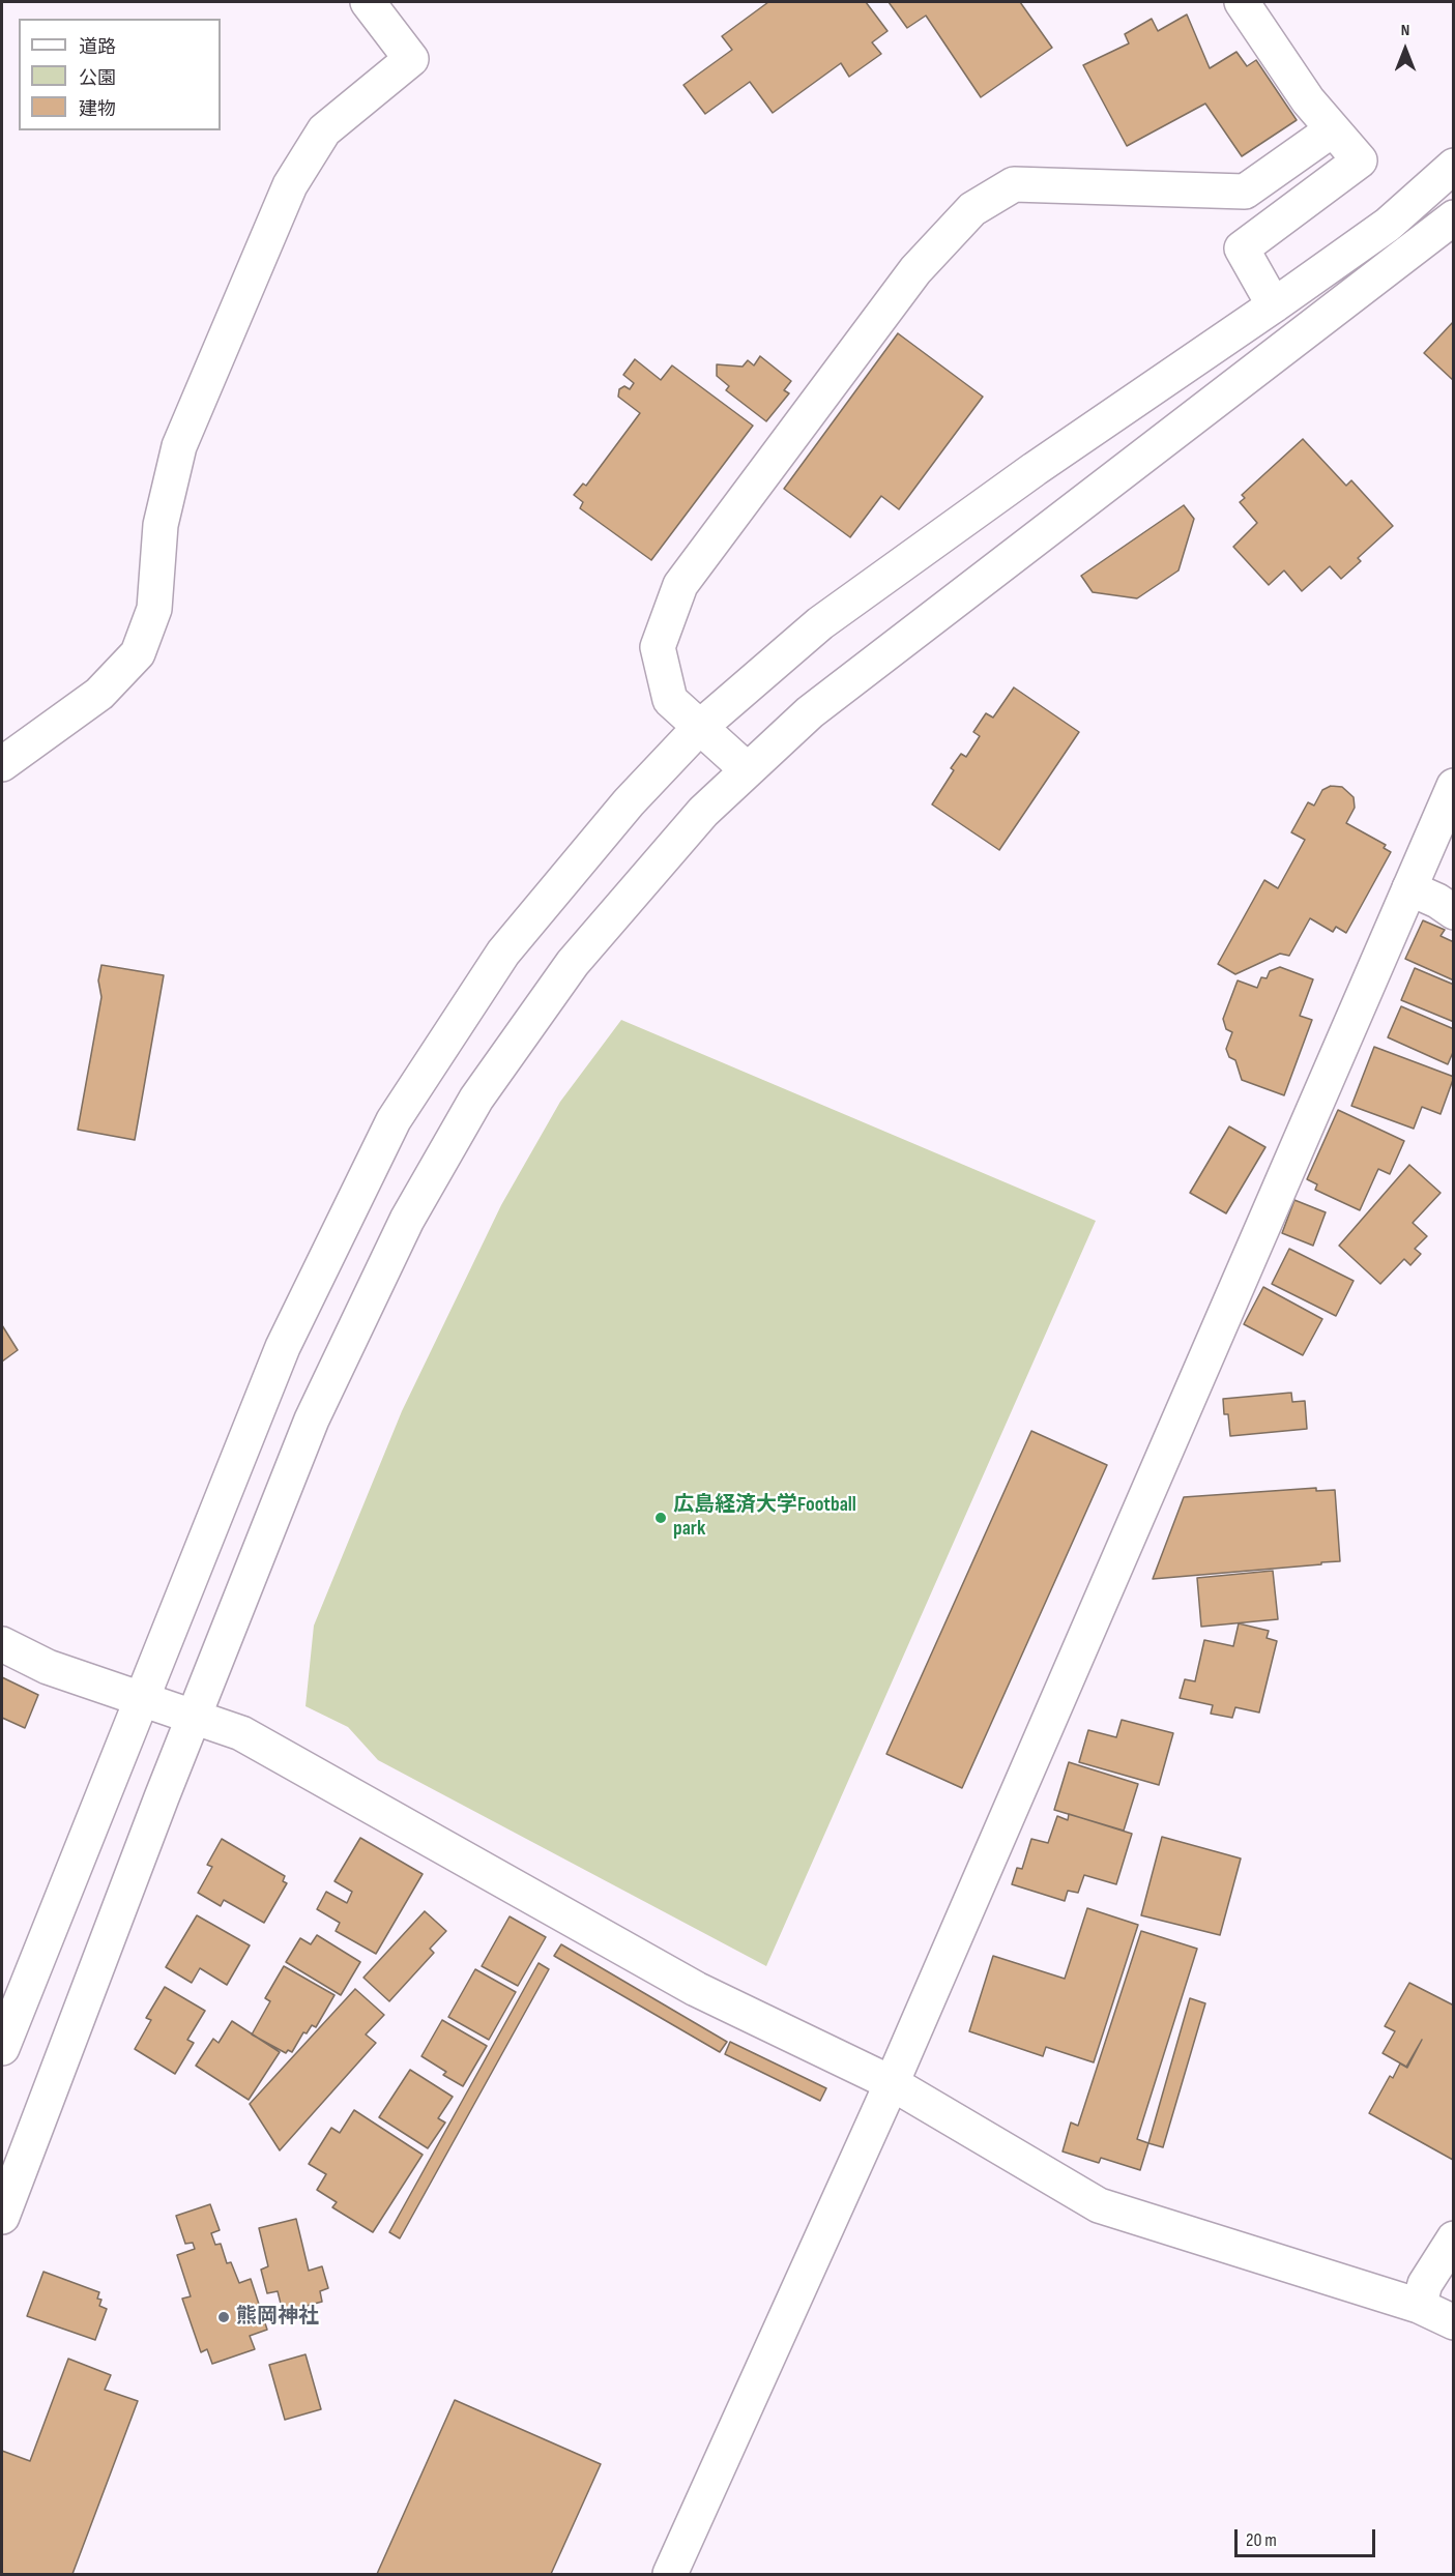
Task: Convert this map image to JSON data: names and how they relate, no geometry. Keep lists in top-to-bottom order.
{
  "places": ["広島経済大学Football park", "熊岡神社"],
  "legend": ["道路", "公園", "建物"],
  "scale_bar": "20 m",
  "north": "top"
}
